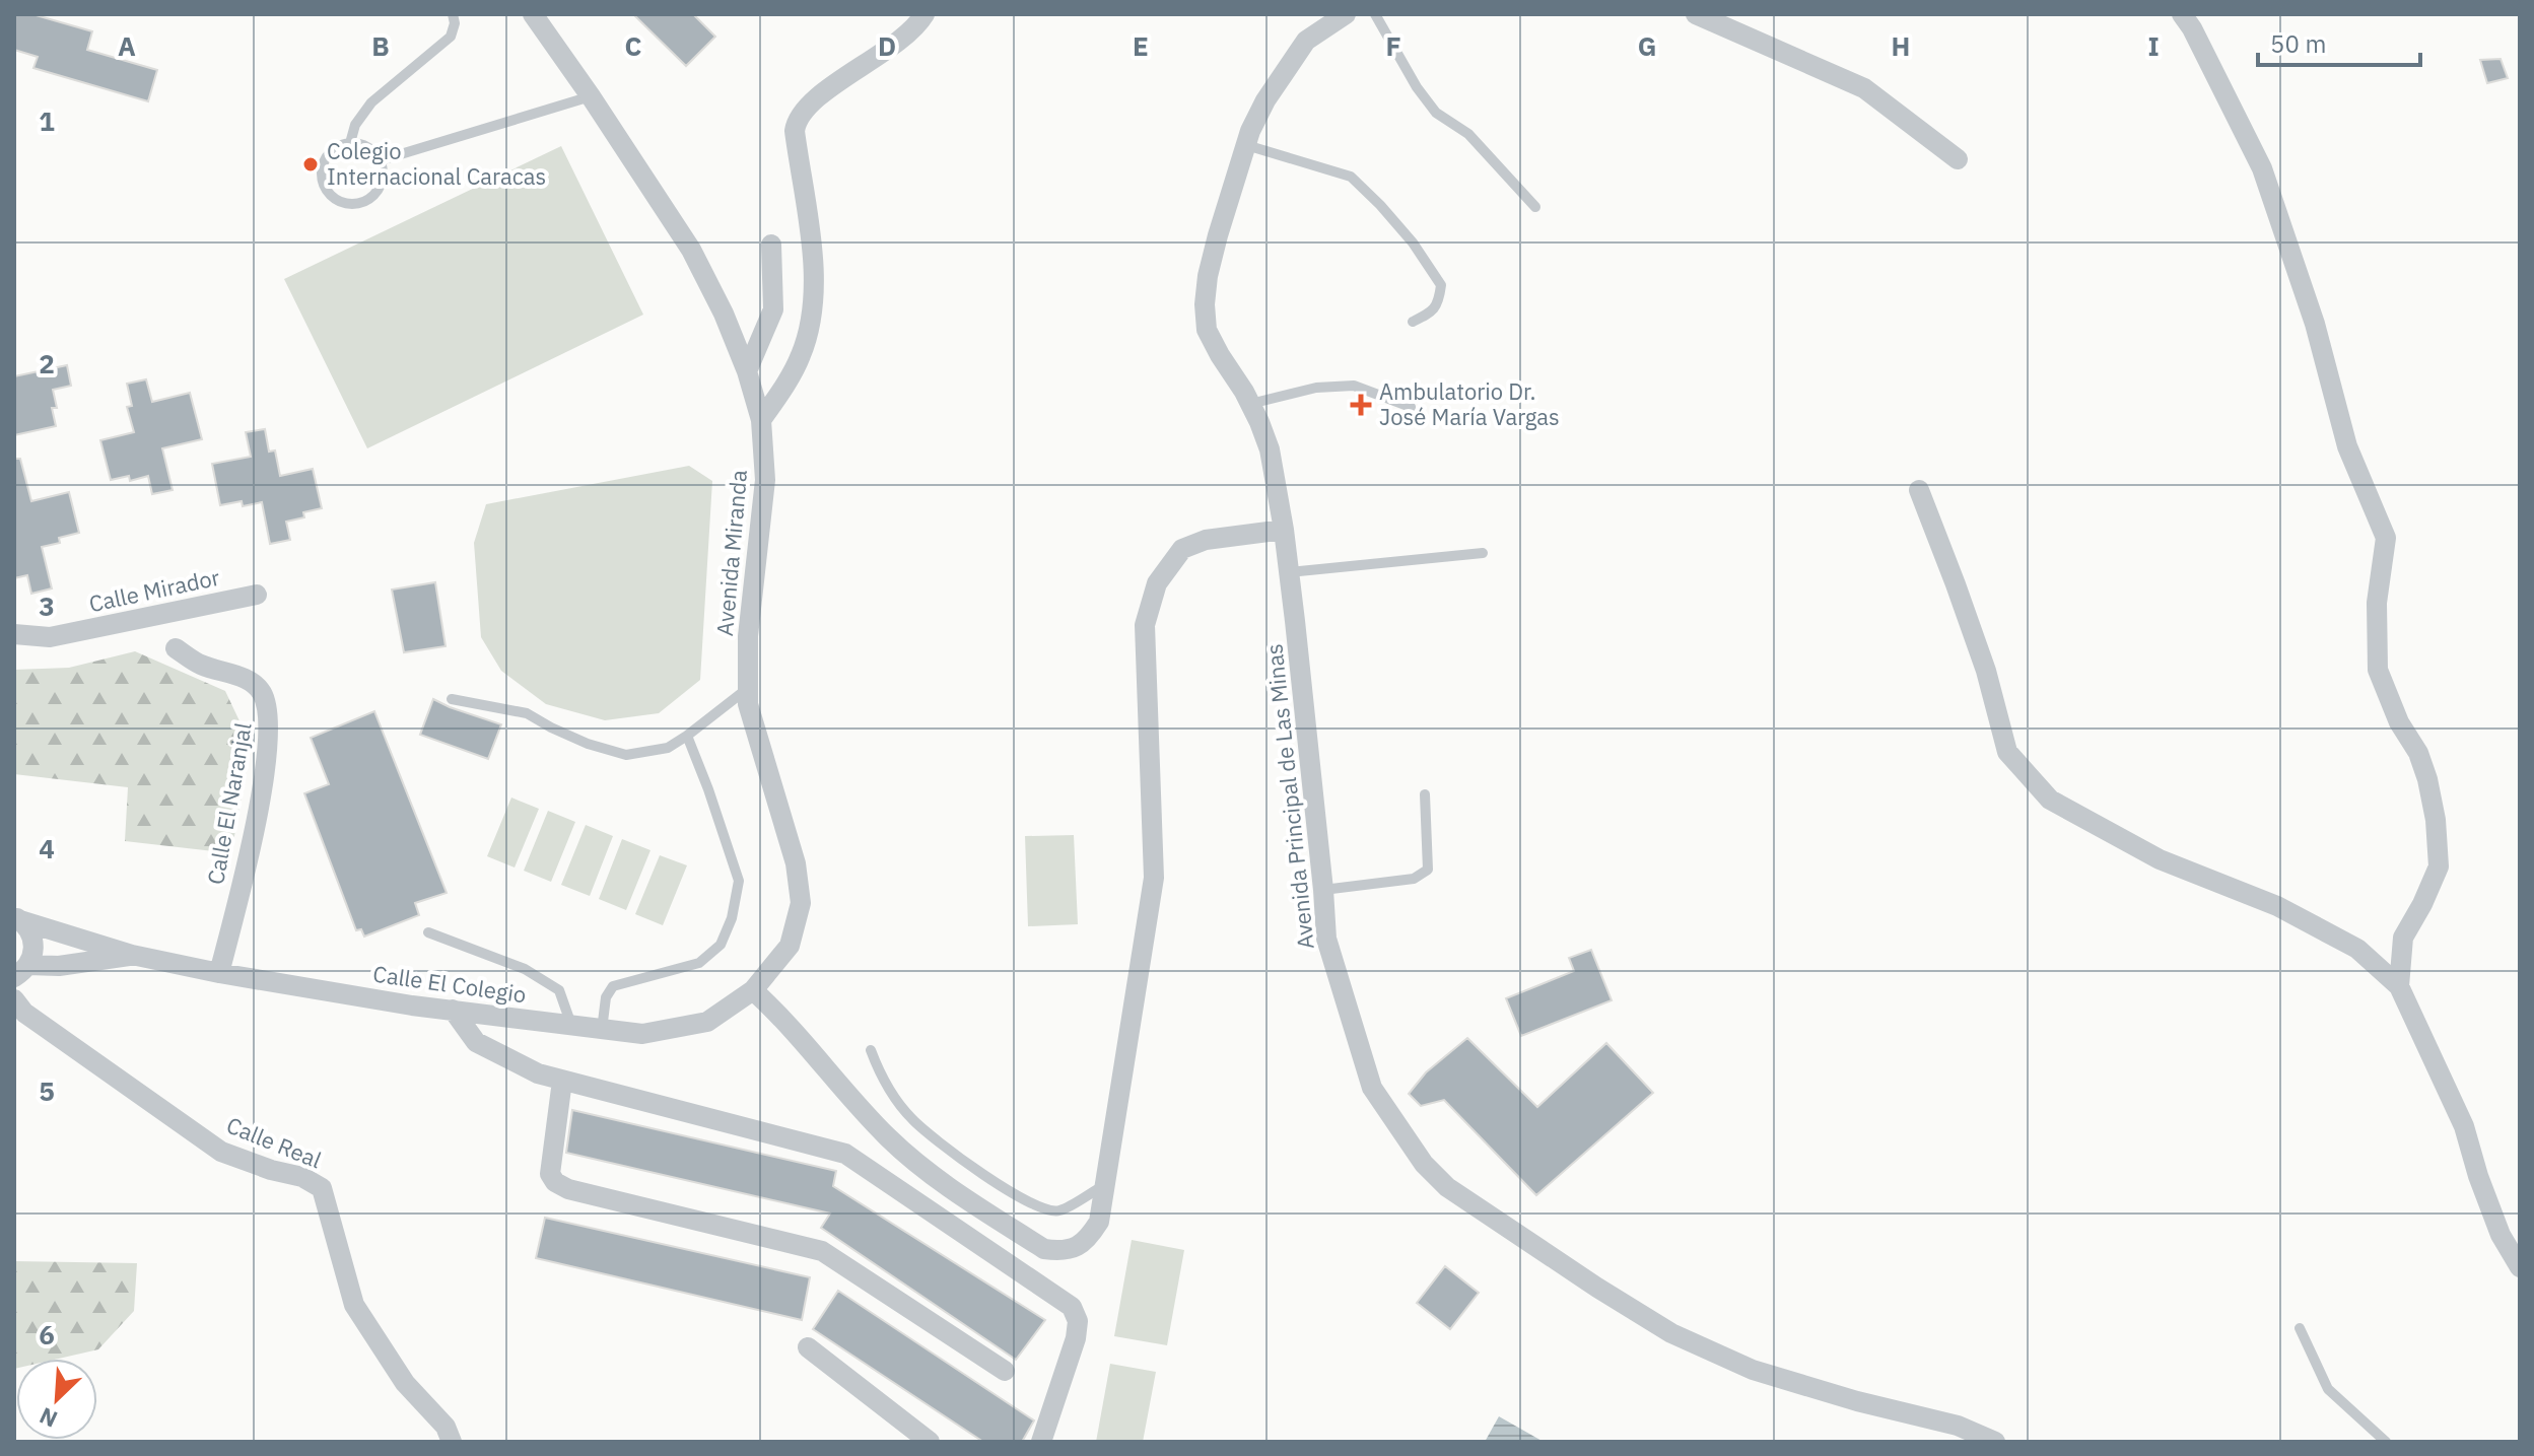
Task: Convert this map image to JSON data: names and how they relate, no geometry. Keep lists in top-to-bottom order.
{
  "streets": {
    "street": [
      "Avenida Miranda",
      "Calle Mirador",
      "Avenida Principal de Las Minas",
      "Calle El Naranjal",
      "Calle El Colegio",
      "Calle Real"
    ]
  },
  "crossings": [
    ["Avenida Miranda", "Calle El Colegio"],
    ["Calle El Naranjal", "Calle El Colegio"]
  ],
  "places": {
    "other": ["Colegio Internacional Caracas"],
    "health": ["Ambulatorio Dr. José María Vargas"]
  },
  "scale_bar": "50 m",
  "north": "bottom left",
  "grid": {
    "columns": [
      "A",
      "B",
      "C",
      "D",
      "E",
      "F",
      "G",
      "H",
      "I"
    ],
    "rows": [
      "1",
      "2",
      "3",
      "4",
      "5",
      "6"
    ]
  }
}
